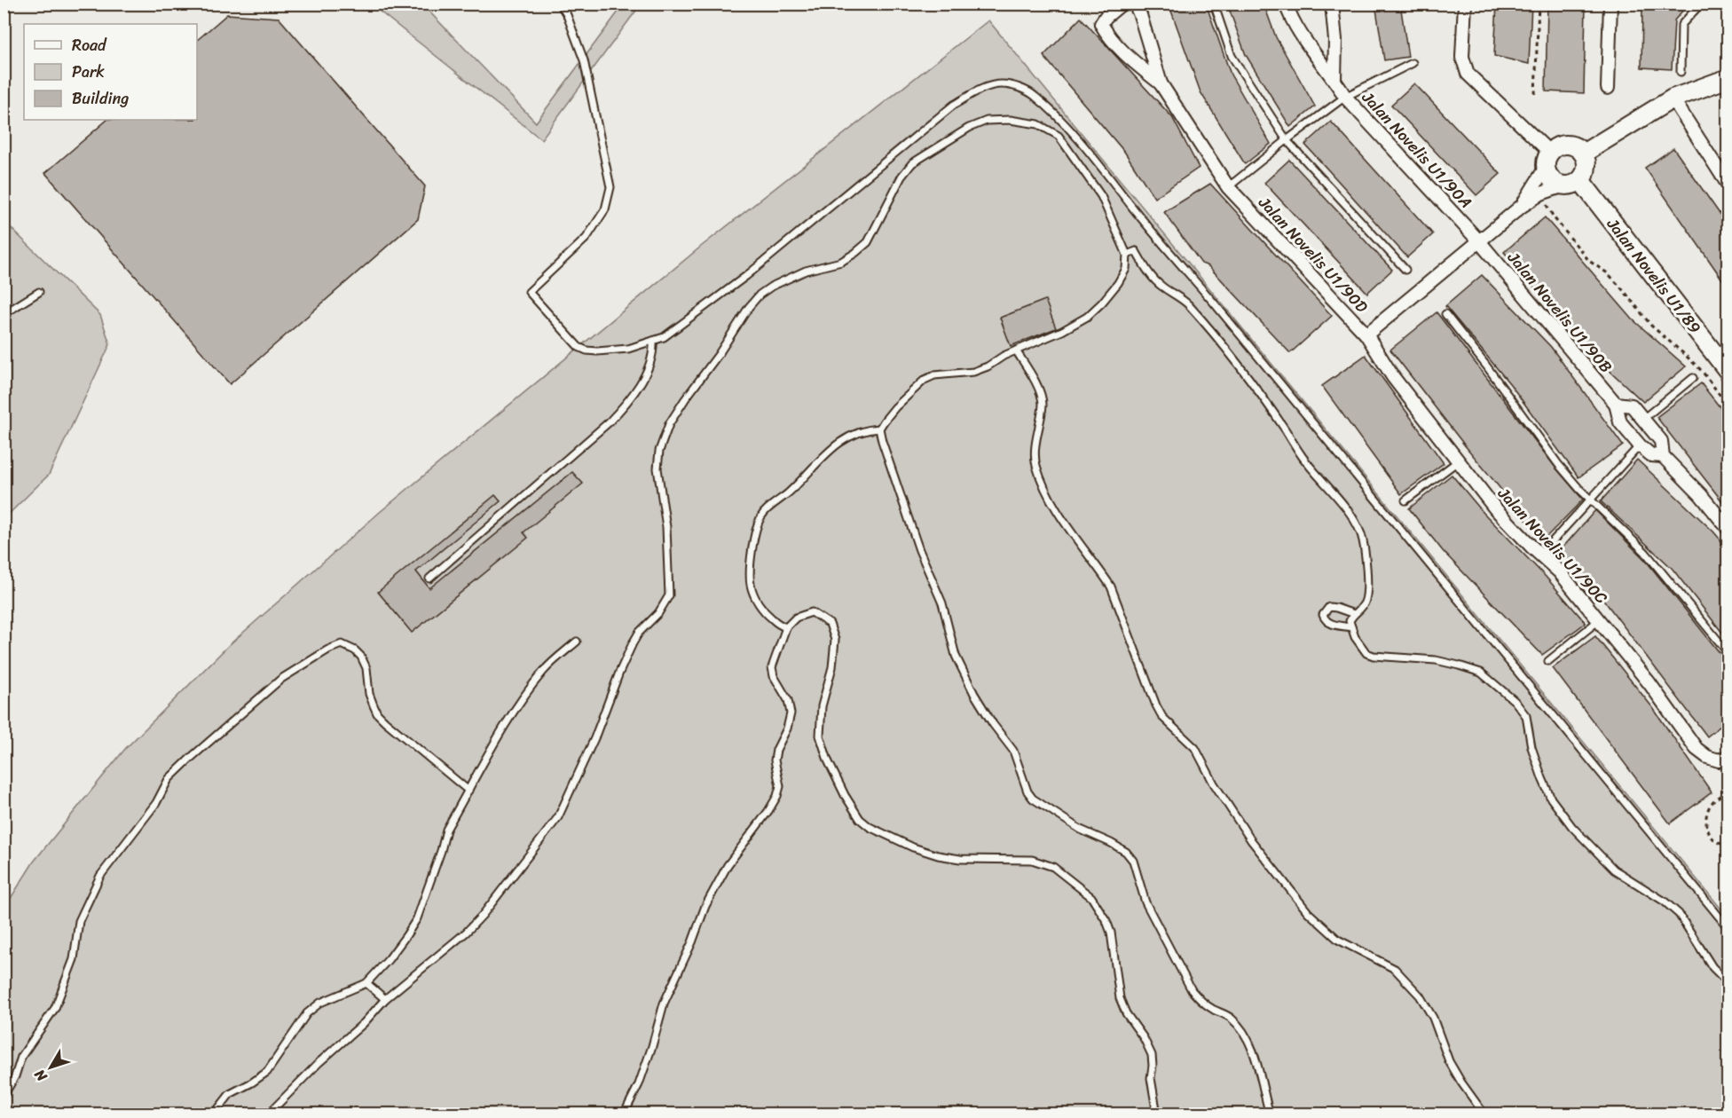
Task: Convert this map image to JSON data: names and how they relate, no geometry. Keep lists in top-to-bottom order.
{
  "streets": {
    "street": [
      "Jalan Novelis U1/90A",
      "Jalan Novelis U1/90D",
      "Jalan Novelis U1/89",
      "Jalan Novelis U1/90B",
      "Jalan Novelis U1/90C"
    ]
  },
  "crossings": [
    ["Jalan Novelis U1/90A", "Jalan Novelis U1/90D"],
    ["Jalan Novelis U1/90A", "Jalan Novelis U1/90B"],
    ["Jalan Novelis U1/90D", "Jalan Novelis U1/89"],
    ["Jalan Novelis U1/90D", "Jalan Novelis U1/90B"],
    ["Jalan Novelis U1/90D", "Jalan Novelis U1/90C"]
  ],
  "legend": ["Road", "Park", "Building"],
  "north": "bottom left"
}
